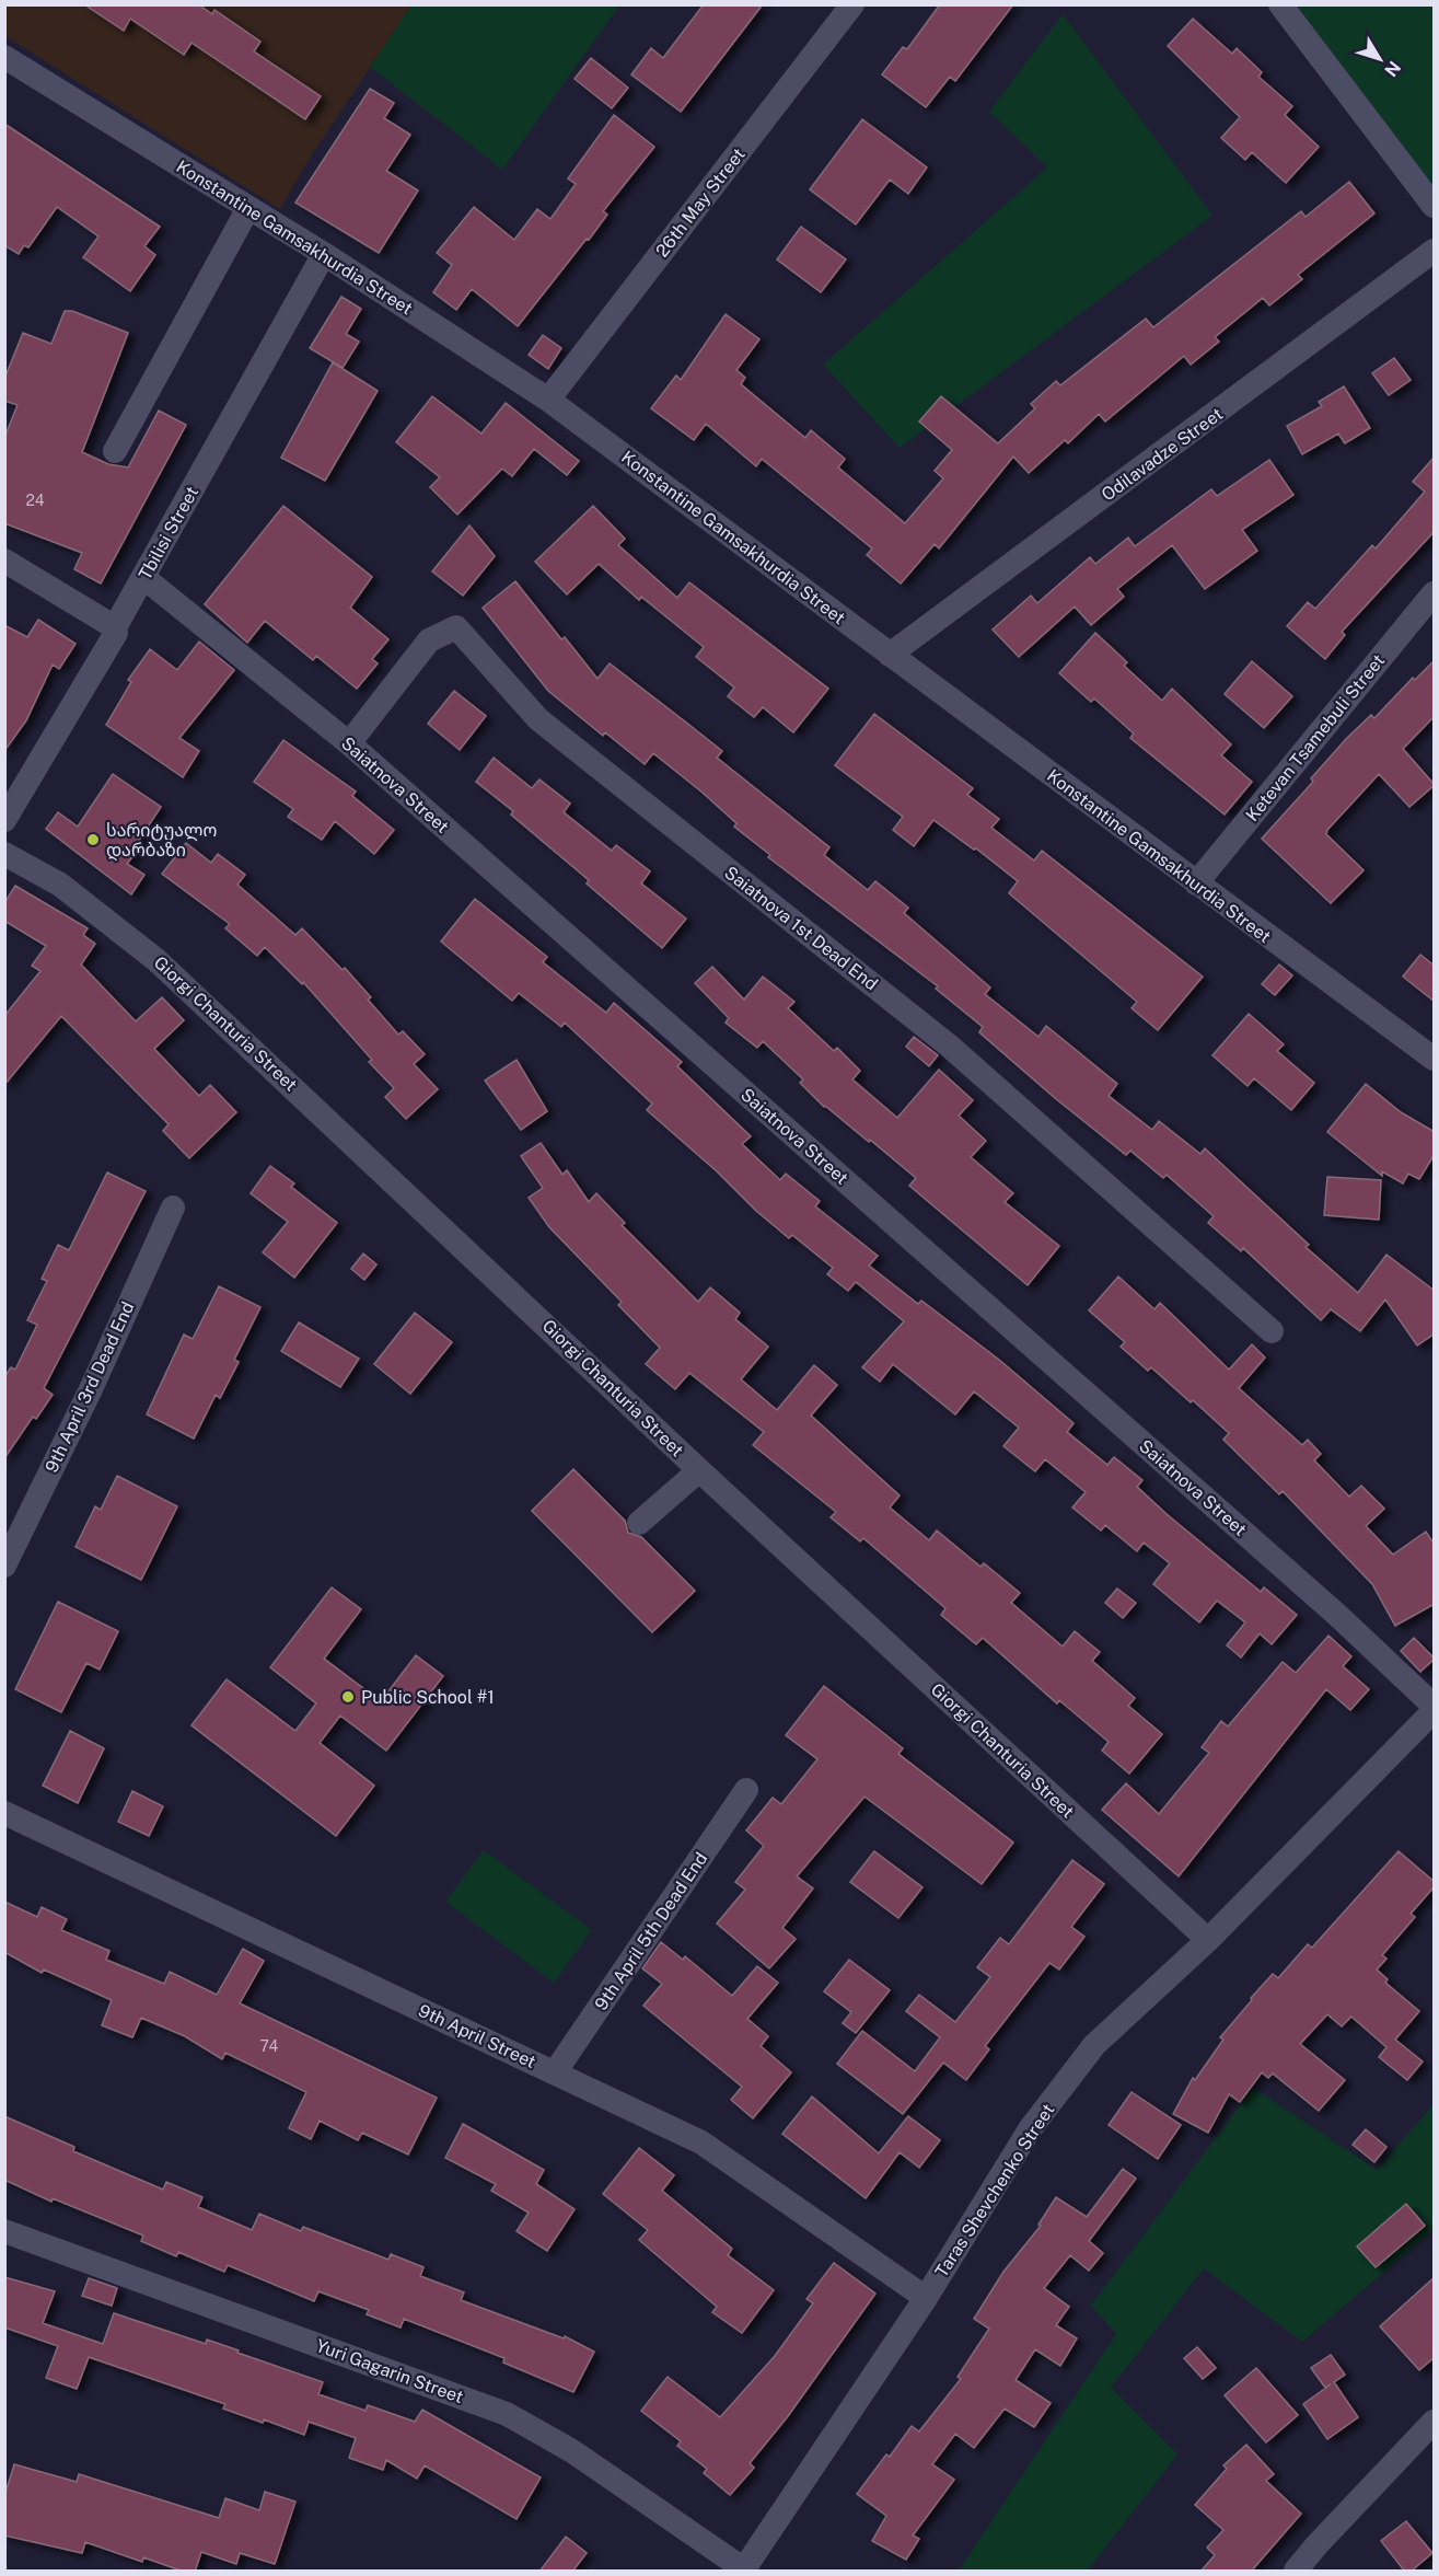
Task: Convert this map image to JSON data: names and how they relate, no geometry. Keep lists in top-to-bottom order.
{
  "streets": {
    "street": [
      "26th May Street",
      "Konstantine Gamsakhurdia Street",
      "Odilavadze Street",
      "Tbilisi Street",
      "Ketevan Tsamebuli Street",
      "Saiatnova Street",
      "Saiatnova 1st Dead End",
      "Giorgi Chanturia Street",
      "9th April 3rd Dead End",
      "9th April 5th Dead End",
      "9th April Street",
      "Taras Shevchenko Street",
      "Yuri Gagarin Street"
    ]
  },
  "crossings": [
    ["26th May Street", "Konstantine Gamsakhurdia Street"],
    ["Konstantine Gamsakhurdia Street", "Odilavadze Street"],
    ["Konstantine Gamsakhurdia Street", "Tbilisi Street"],
    ["Konstantine Gamsakhurdia Street", "Ketevan Tsamebuli Street"],
    ["Tbilisi Street", "Saiatnova Street"],
    ["Tbilisi Street", "Giorgi Chanturia Street"],
    ["Saiatnova Street", "Saiatnova 1st Dead End"],
    ["Giorgi Chanturia Street", "Taras Shevchenko Street"],
    ["9th April 5th Dead End", "9th April Street"],
    ["9th April Street", "Taras Shevchenko Street"],
    ["Taras Shevchenko Street", "Yuri Gagarin Street"]
  ],
  "places": ["სარიტუალო დარბაზი", "Public School #1"],
  "house_numbers": ["24", "74"],
  "north": "bottom right"
}
